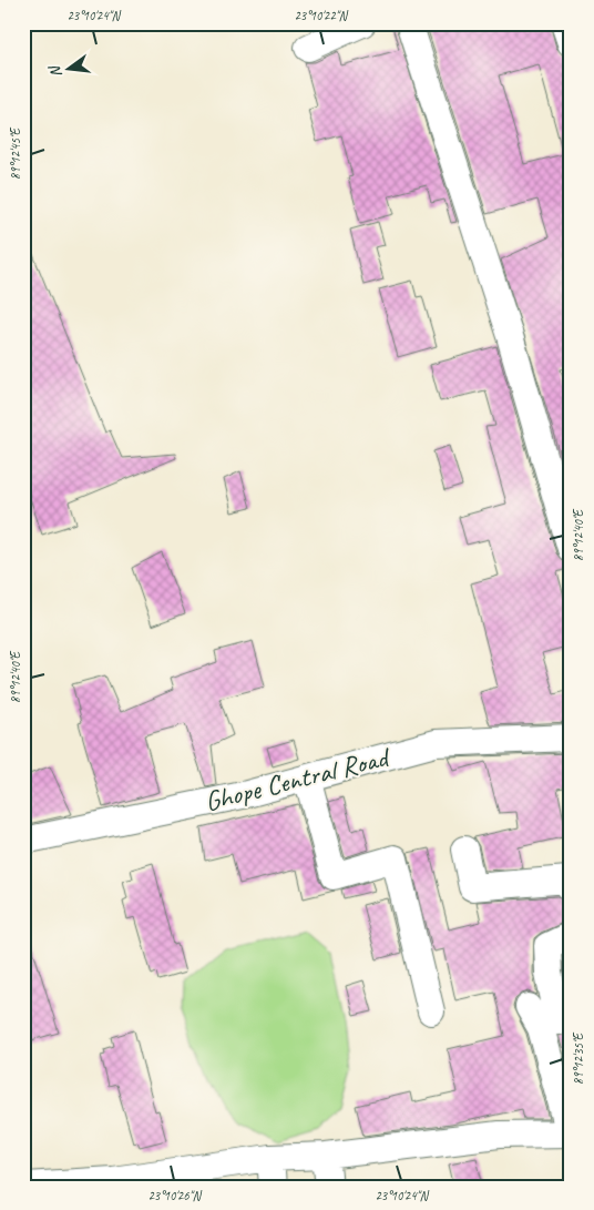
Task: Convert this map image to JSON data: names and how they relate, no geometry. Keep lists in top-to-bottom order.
{
  "streets": {
    "street": ["Ghope Central Road"]
  },
  "north": "left",
  "coordinates": [
    "23°10'24\"N",
    "23°10'22\"N",
    "89°12'45\"E",
    "89°12'40\"E",
    "89°12'35\"E",
    "23°10'26\"N"
  ]
}
